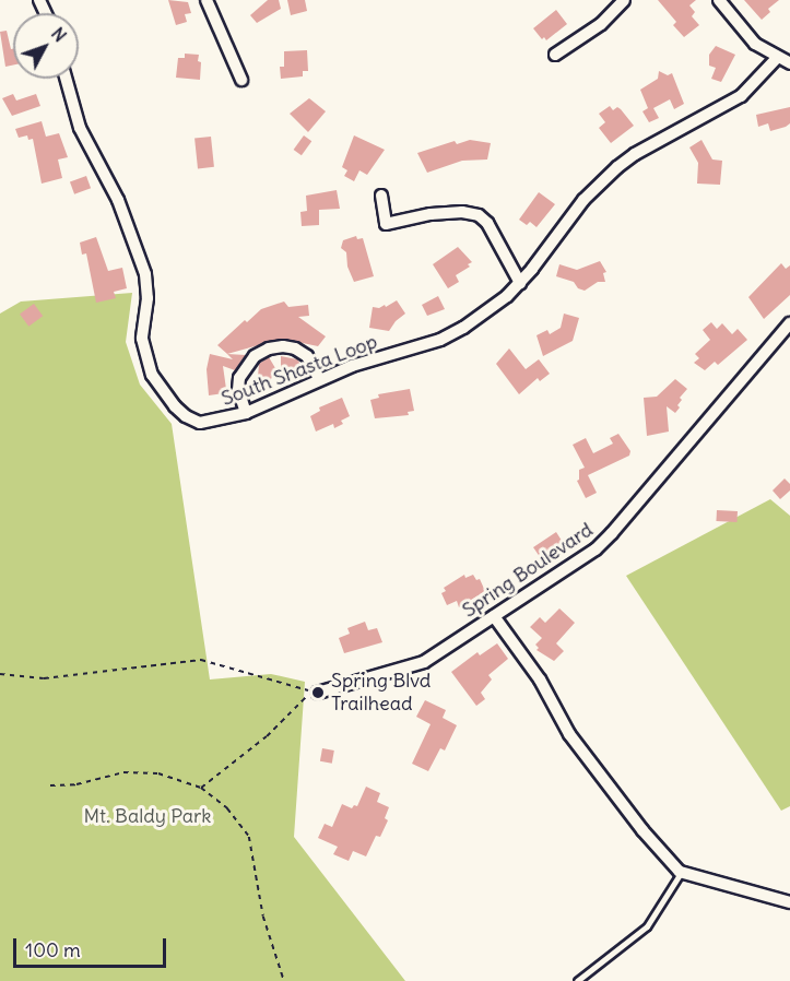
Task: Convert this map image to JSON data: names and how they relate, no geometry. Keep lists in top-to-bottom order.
{
  "streets": {
    "street": ["South Shasta Loop", "Spring Boulevard"]
  },
  "parks": ["Mt. Baldy Park"],
  "places": ["Spring Blvd Trailhead"],
  "scale_bar": "100 m",
  "north": "top right"
}
